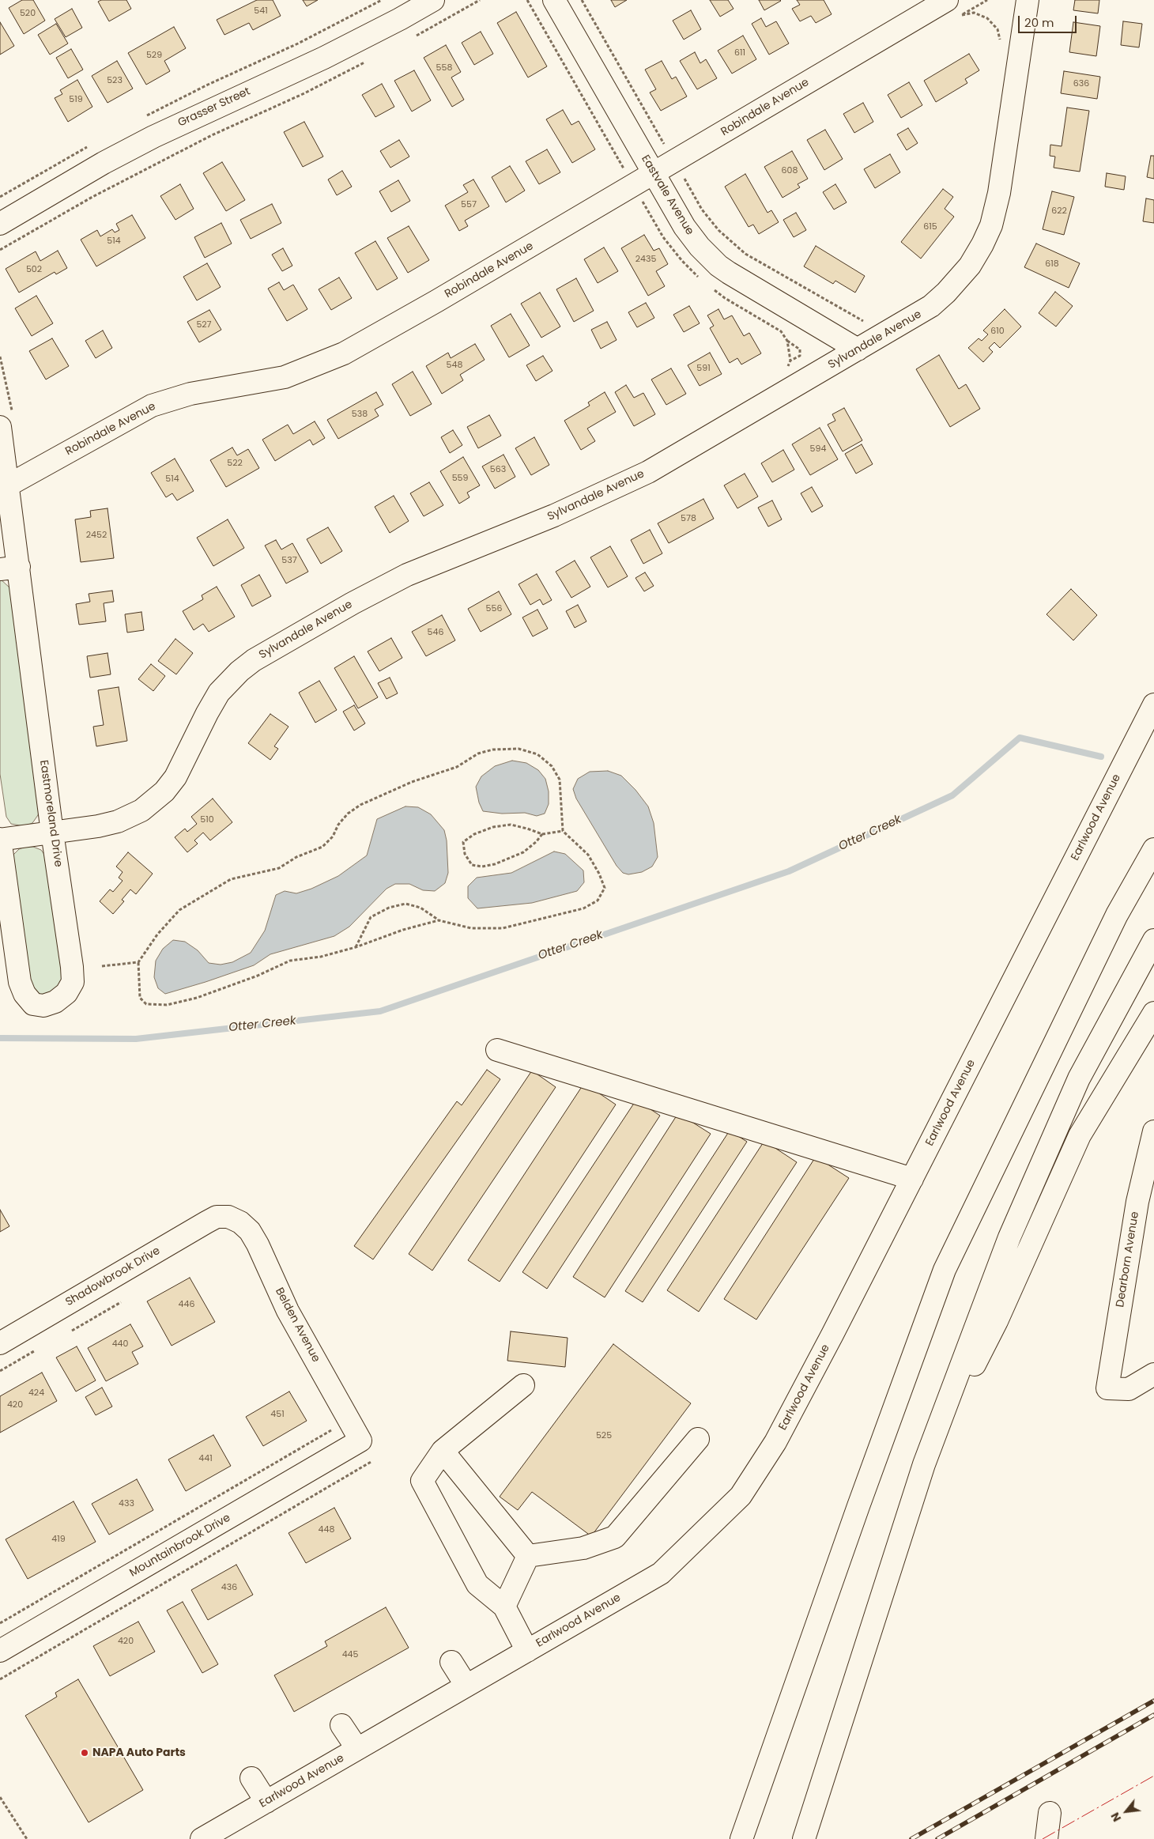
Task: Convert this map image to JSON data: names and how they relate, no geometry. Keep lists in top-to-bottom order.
{
  "streets": {
    "main road": [
      "Grasser Street",
      "Robindale Avenue",
      "Eastvale Avenue",
      "Sylvandale Avenue",
      "Eastmoreland Drive",
      "Earlwood Avenue",
      "Dearborn Avenue",
      "Shadowbrook Drive",
      "Belden Avenue",
      "Mountainbrook Drive"
    ]
  },
  "crossings": [
    ["Robindale Avenue", "Eastvale Avenue"],
    ["Robindale Avenue", "Eastmoreland Drive"],
    ["Eastvale Avenue", "Sylvandale Avenue"],
    ["Sylvandale Avenue", "Eastmoreland Drive"],
    ["Shadowbrook Drive", "Belden Avenue"],
    ["Belden Avenue", "Mountainbrook Drive"]
  ],
  "water": ["Otter Creek"],
  "places": ["NAPA Auto Parts"],
  "house_numbers": [
    "541",
    "520",
    "611",
    "529",
    "558",
    "523",
    "636",
    "519",
    "608",
    "557",
    "622",
    "615",
    "514",
    "2435",
    "618",
    "502",
    "527",
    "610",
    "548",
    "591",
    "538",
    "594",
    "522",
    "563",
    "559",
    "514",
    "578",
    "2452",
    "537",
    "556",
    "546",
    "510",
    "446",
    "440",
    "424",
    "420",
    "451",
    "525",
    "441",
    "433",
    "448",
    "419",
    "436",
    "420",
    "445"
  ],
  "scale_bar": "20 m",
  "north": "bottom left"
}
